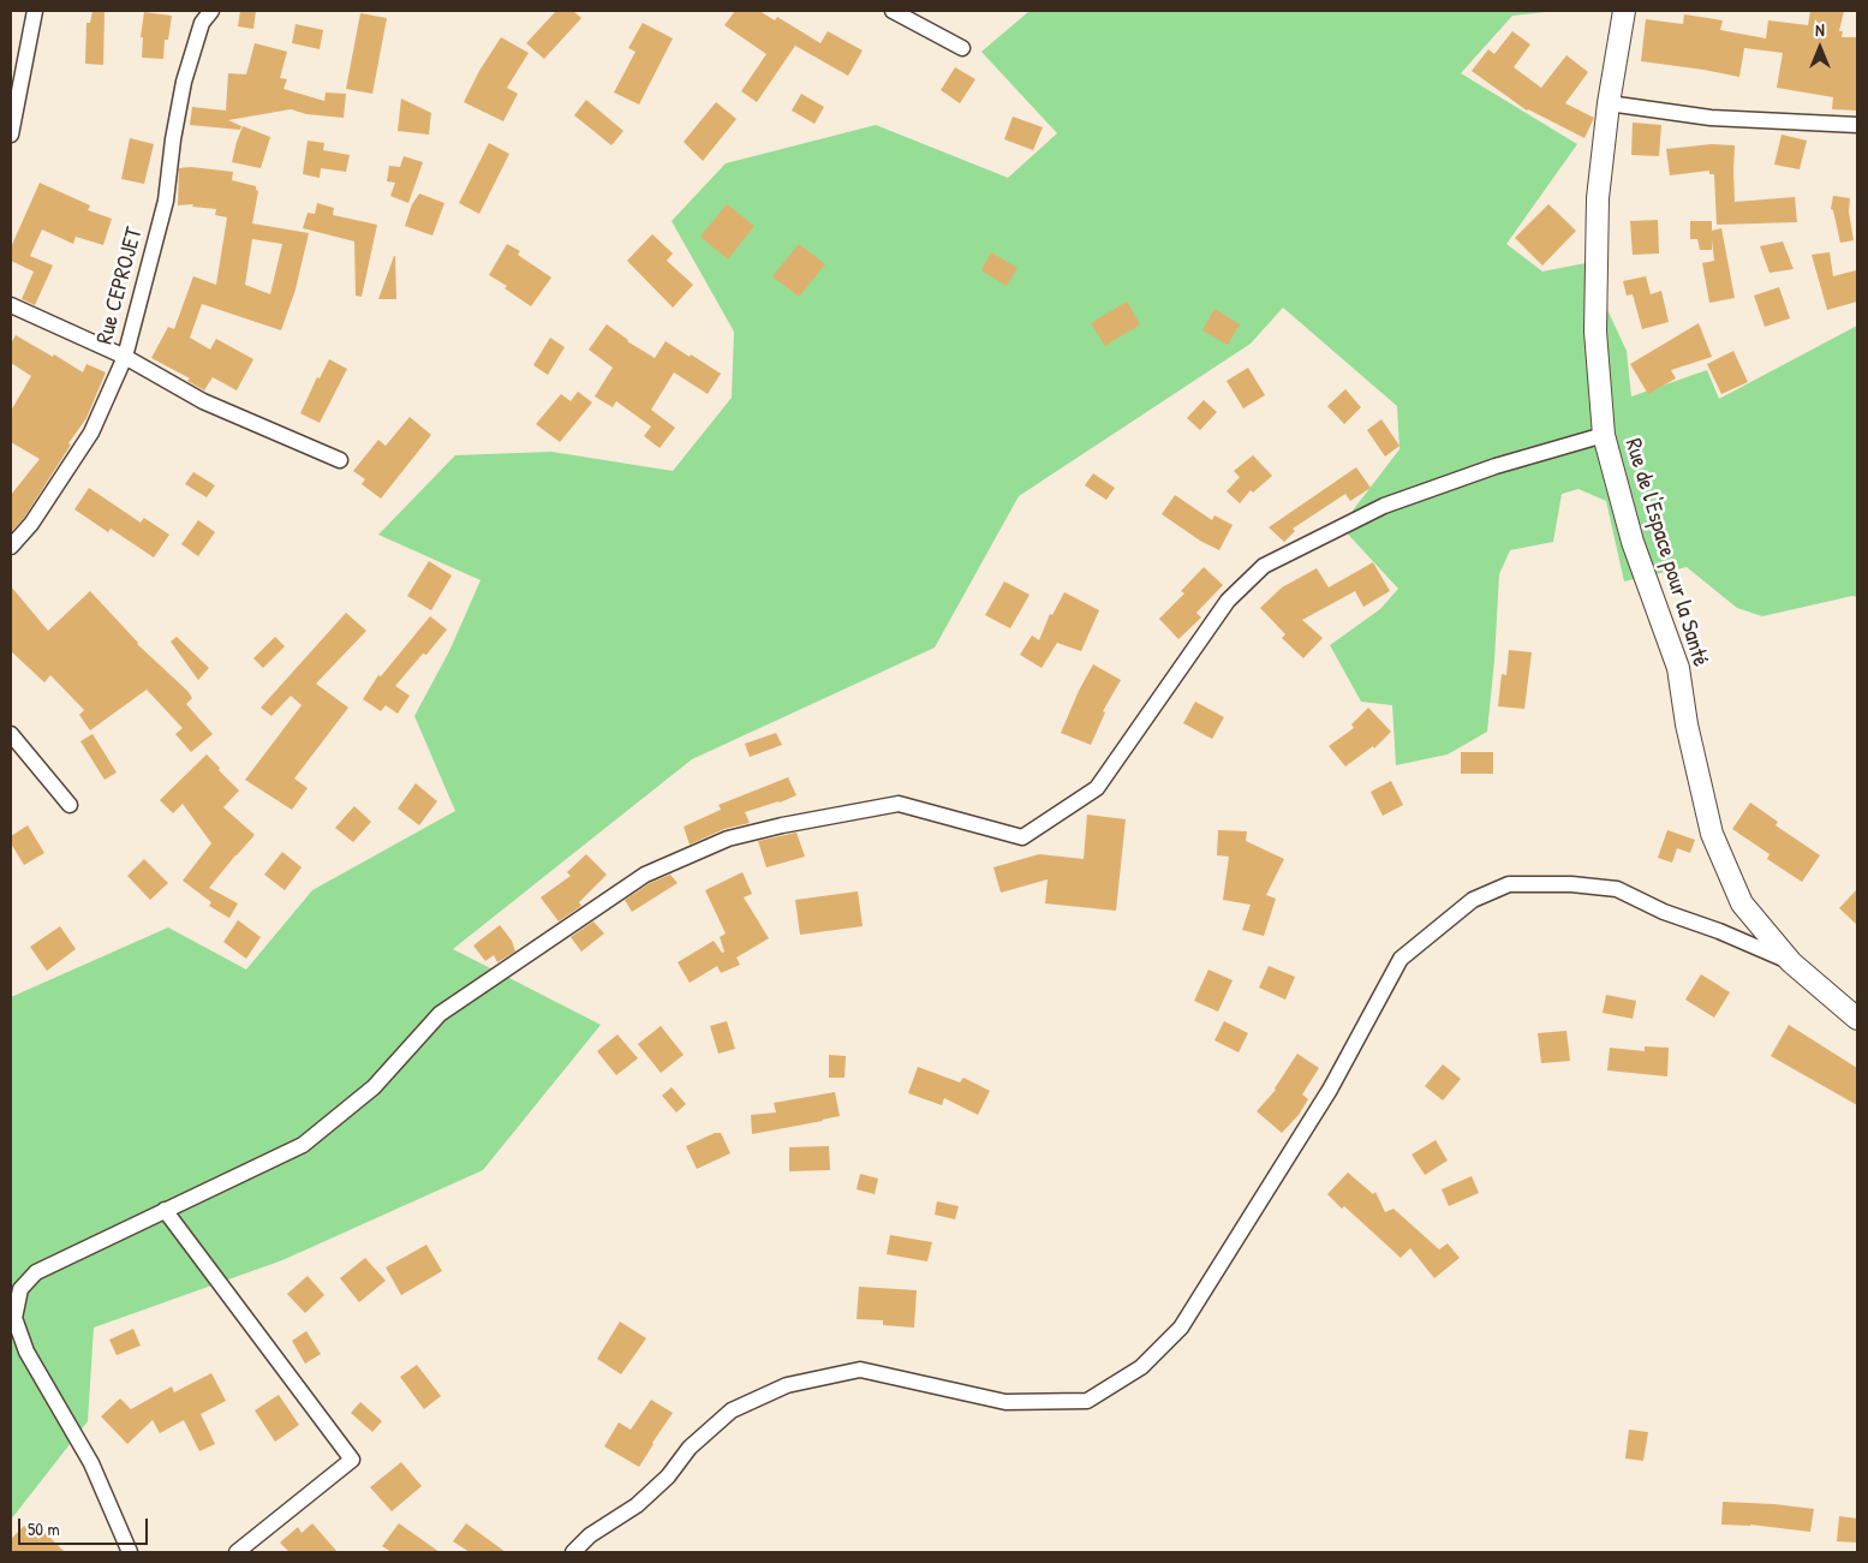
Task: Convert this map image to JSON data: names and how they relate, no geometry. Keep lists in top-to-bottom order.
{
  "streets": {
    "street": ["Rue CEPROJET", "Rue de l'Espace pour la Santé"]
  },
  "scale_bar": "50 m",
  "north": "top"
}
